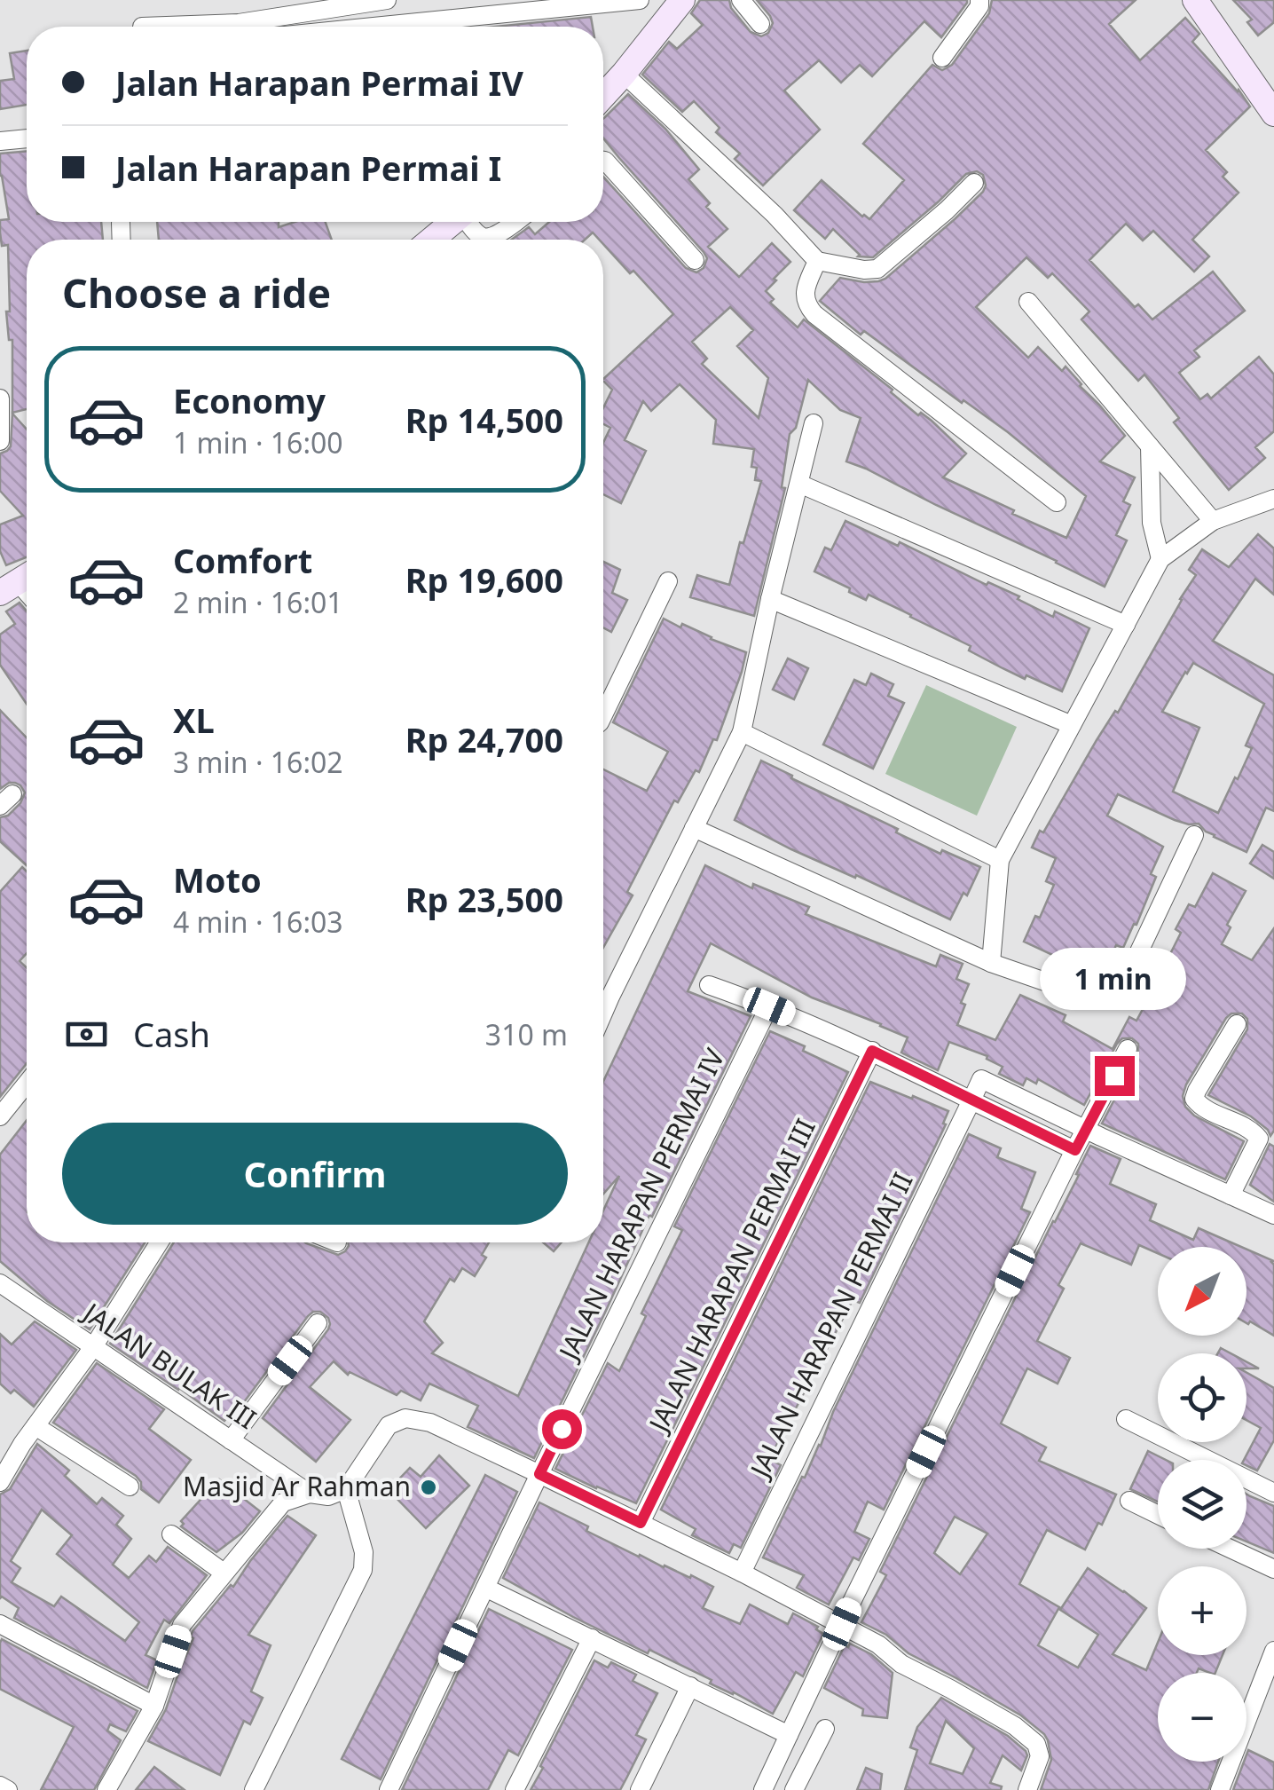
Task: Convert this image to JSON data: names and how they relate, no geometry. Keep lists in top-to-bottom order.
{
  "streets": {
    "street": [
      "JALAN HARAPAN PERMAI IV",
      "JALAN HARAPAN PERMAI III",
      "JALAN HARAPAN PERMAI II",
      "JALAN BULAK III"
    ]
  },
  "places": ["Masjid Ar Rahman"],
  "north": "bottom left",
  "page": {
    "banner": ["Jalan Harapan Permai IV", "Jalan Harapan Permai I"],
    "heading": "Choose a ride",
    "list": [
      {
        "name": "Economy",
        "note": "1 min · 16:00",
        "value": "Rp 14,500"
      },
      {
        "name": "Comfort",
        "note": "2 min · 16:01",
        "value": "Rp 19,600"
      },
      {
        "name": "XL",
        "note": "3 min · 16:02",
        "value": "Rp 24,700"
      },
      {
        "name": "Moto",
        "note": "4 min · 16:03",
        "value": "Rp 23,500"
      }
    ],
    "bubble": "1 min",
    "pay": ["Cash", "310 m"],
    "buttons": "Confirm",
    "map_buttons": ["+", "−"]
  }
}
